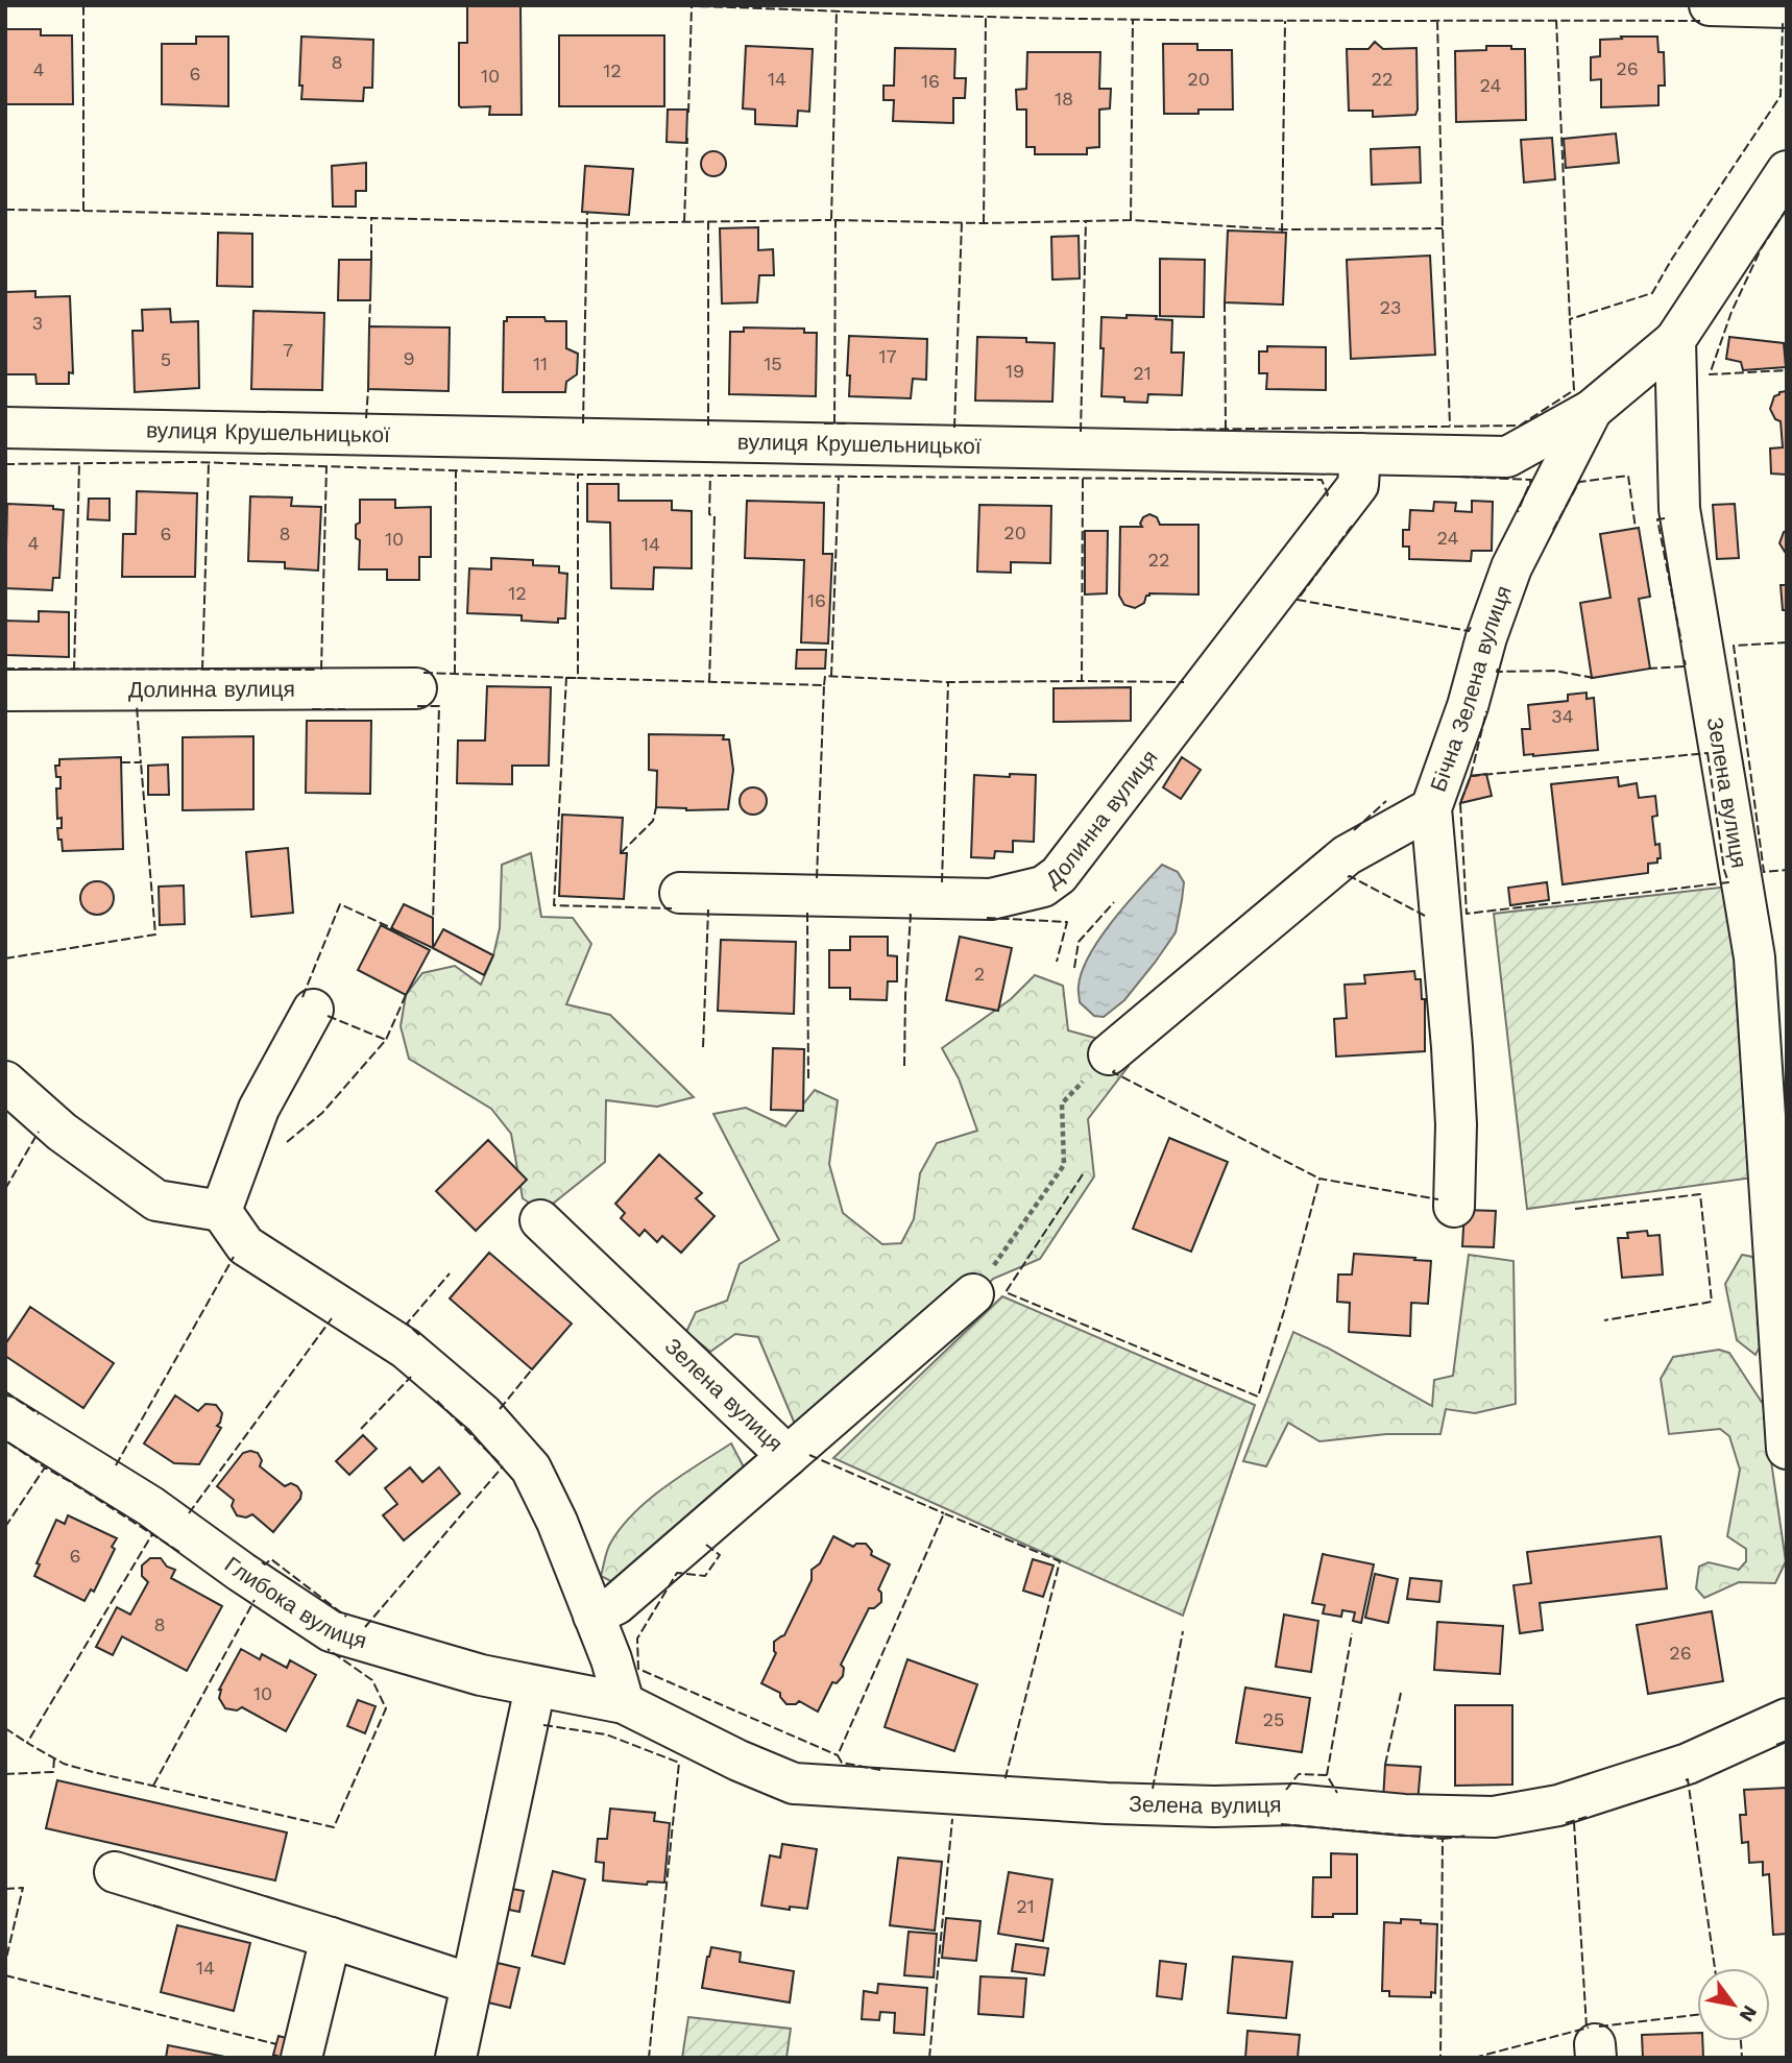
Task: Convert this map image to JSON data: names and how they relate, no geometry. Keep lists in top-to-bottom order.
{
  "streets": {
    "street": [
      "вулиця Крушельницької",
      "Бічна Зелена вулиця",
      "Долинна вулиця",
      "Зелена вулиця",
      "Глибока вулиця"
    ]
  },
  "crossings": [
    ["вулиця Крушельницької", "Бічна Зелена вулиця"],
    ["вулиця Крушельницької", "Долинна вулиця"],
    ["вулиця Крушельницької", "Зелена вулиця"],
    ["Зелена вулиця", "Глибока вулиця"]
  ],
  "house_numbers": [
    "8",
    "26",
    "4",
    "12",
    "6",
    "10",
    "14",
    "20",
    "22",
    "16",
    "24",
    "18",
    "23",
    "3",
    "7",
    "17",
    "9",
    "5",
    "11",
    "15",
    "19",
    "21",
    "20",
    "6",
    "8",
    "24",
    "10",
    "4",
    "14",
    "22",
    "12",
    "16",
    "34",
    "2",
    "6",
    "8",
    "26",
    "10",
    "25",
    "21",
    "14"
  ],
  "north": "bottom right"
}
